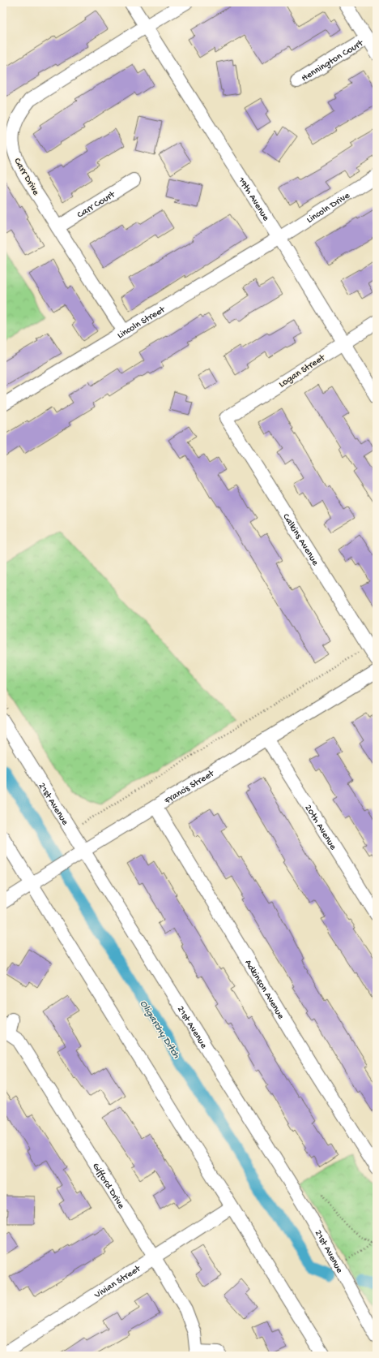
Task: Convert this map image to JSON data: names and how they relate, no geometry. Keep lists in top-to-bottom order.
{
  "streets": {
    "street": [
      "Hennington Court",
      "Carr Drive",
      "19th Avenue",
      "Carr Court",
      "Lincoln Drive",
      "Lincoln Street",
      "Logan Street",
      "Calkins Avenue",
      "Francis Street",
      "21st Avenue",
      "20th Avenue",
      "Adkinson Avenue",
      "Gifford Drive",
      "Vivian Street"
    ]
  },
  "crossings": [
    ["Carr Drive", "19th Avenue"],
    ["Carr Drive", "Carr Court"],
    ["Carr Drive", "Lincoln Street"],
    ["19th Avenue", "Lincoln Drive"],
    ["19th Avenue", "Lincoln Street"],
    ["19th Avenue", "Logan Street"],
    ["Lincoln Drive", "Lincoln Street"],
    ["Logan Street", "Calkins Avenue"],
    ["Francis Street", "21st Avenue"],
    ["Francis Street", "20th Avenue"],
    ["Francis Street", "Adkinson Avenue"],
    ["Gifford Drive", "Vivian Street"]
  ],
  "water": ["Oligarchy Ditch"]
}
